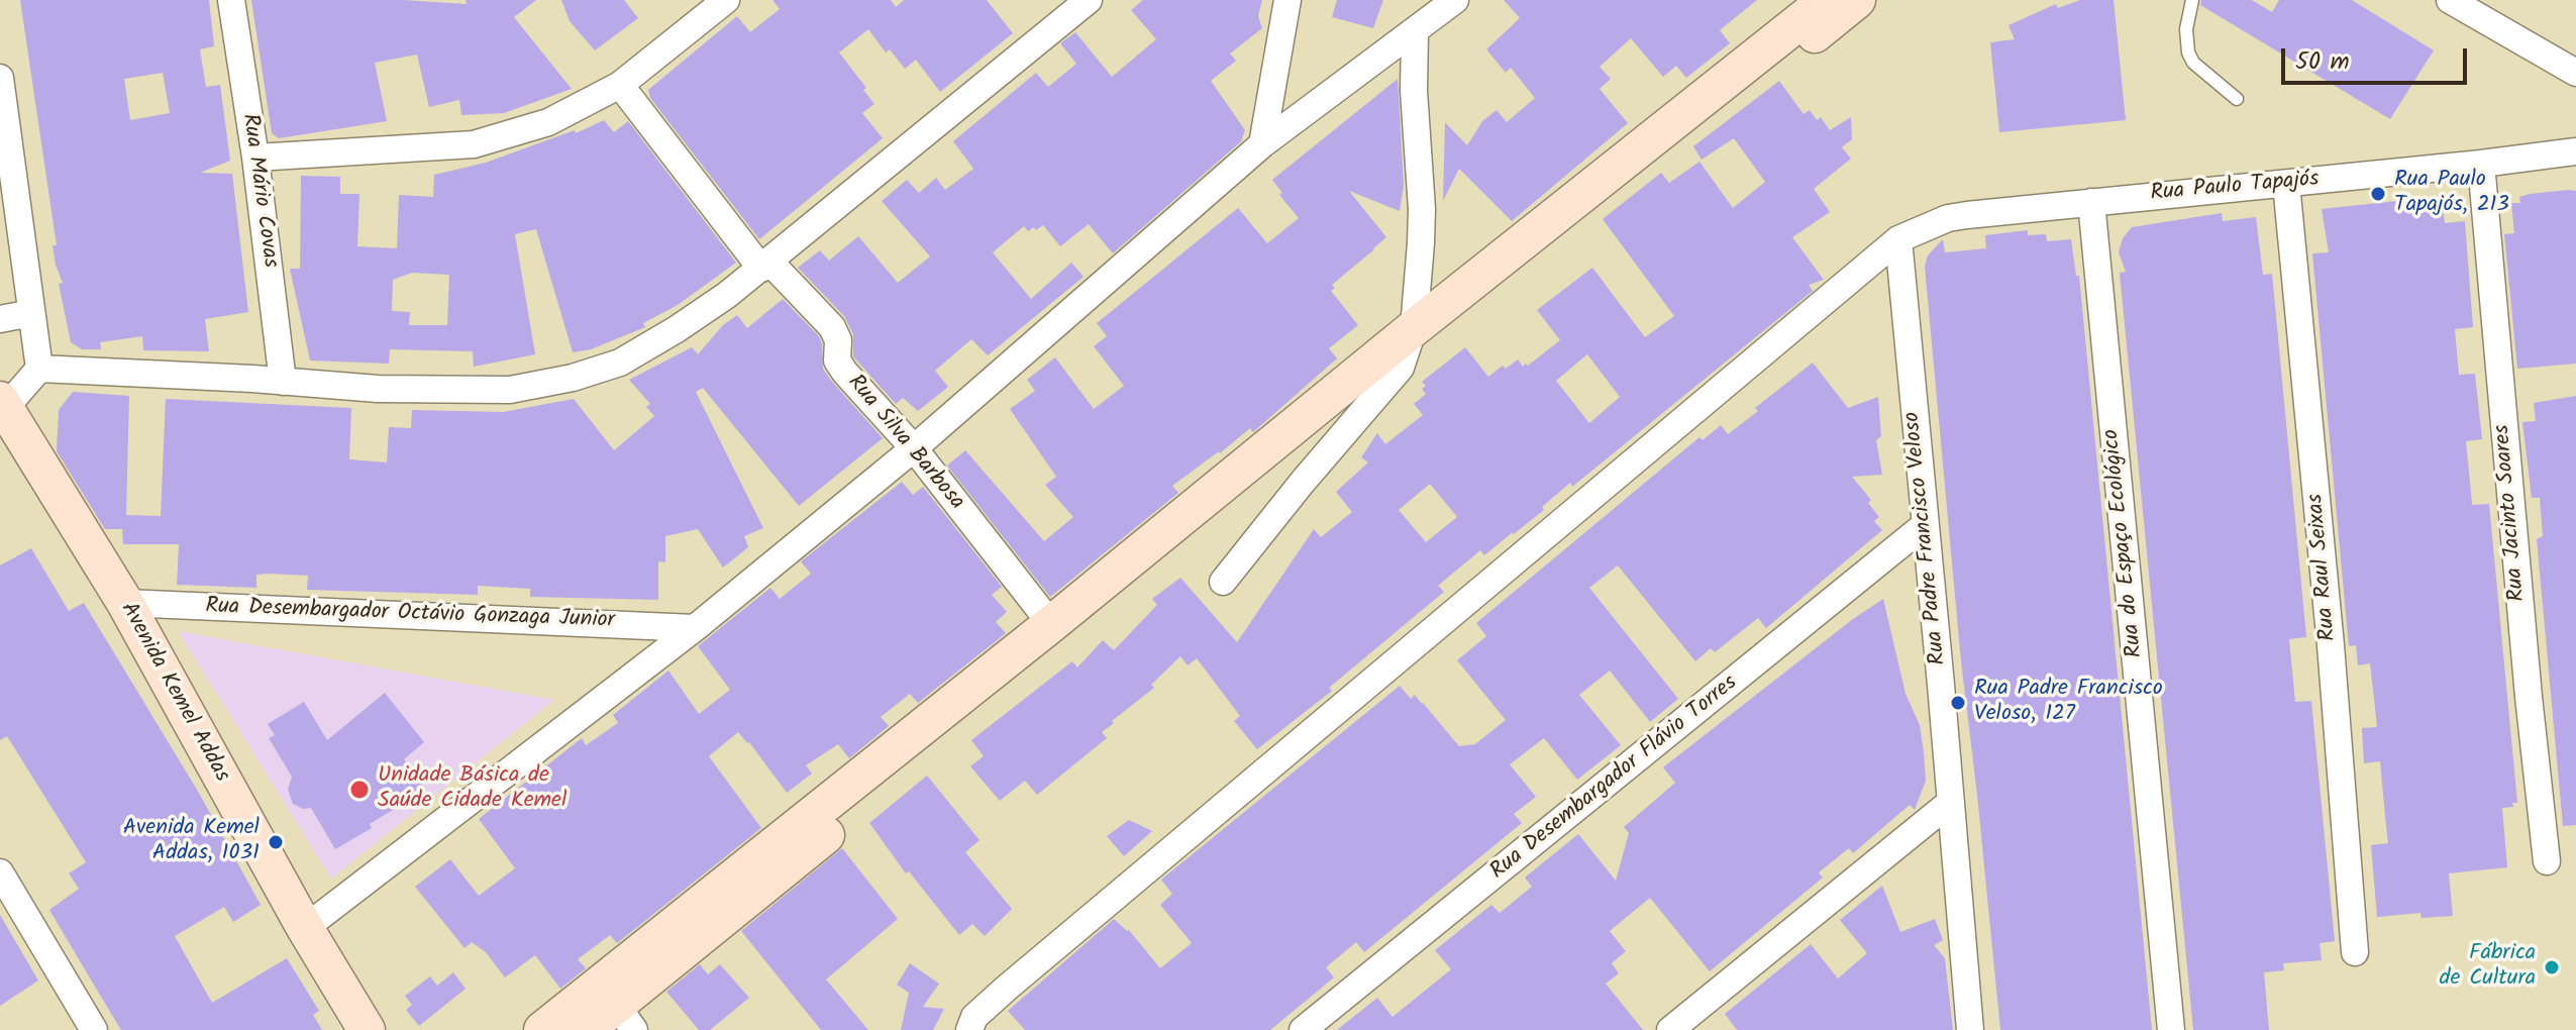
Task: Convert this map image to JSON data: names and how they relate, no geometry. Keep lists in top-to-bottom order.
{
  "streets": {
    "street": [
      "Rua Paulo Tapajós",
      "Rua Mário Covas",
      "Rua Silva Barbosa",
      "Rua Jacinto Soares",
      "Rua Padre Francisco Veloso",
      "Rua do Espaço Ecológico",
      "Rua Raul Seixas",
      "Rua Desembargador Octávio Gonzaga Junior",
      "Avenida Kemel Addas",
      "Rua Desembargador Flávio Torres"
    ]
  },
  "crossings": [
    ["Rua Paulo Tapajós", "Rua Jacinto Soares"],
    ["Rua Paulo Tapajós", "Rua Padre Francisco Veloso"],
    ["Rua Paulo Tapajós", "Rua do Espaço Ecológico"],
    ["Rua Paulo Tapajós", "Rua Raul Seixas"],
    ["Rua Padre Francisco Veloso", "Rua Desembargador Flávio Torres"],
    ["Rua Desembargador Octávio Gonzaga Junior", "Avenida Kemel Addas"]
  ],
  "places": [
    "Rua Paulo Tapajós, 213",
    "Rua Padre Francisco Veloso, 127",
    "Unidade Básica de Saúde Cidade Kemel",
    "Avenida Kemel Addas, 1031",
    "Fábrica de Cultura"
  ],
  "scale_bar": "50 m"
}
